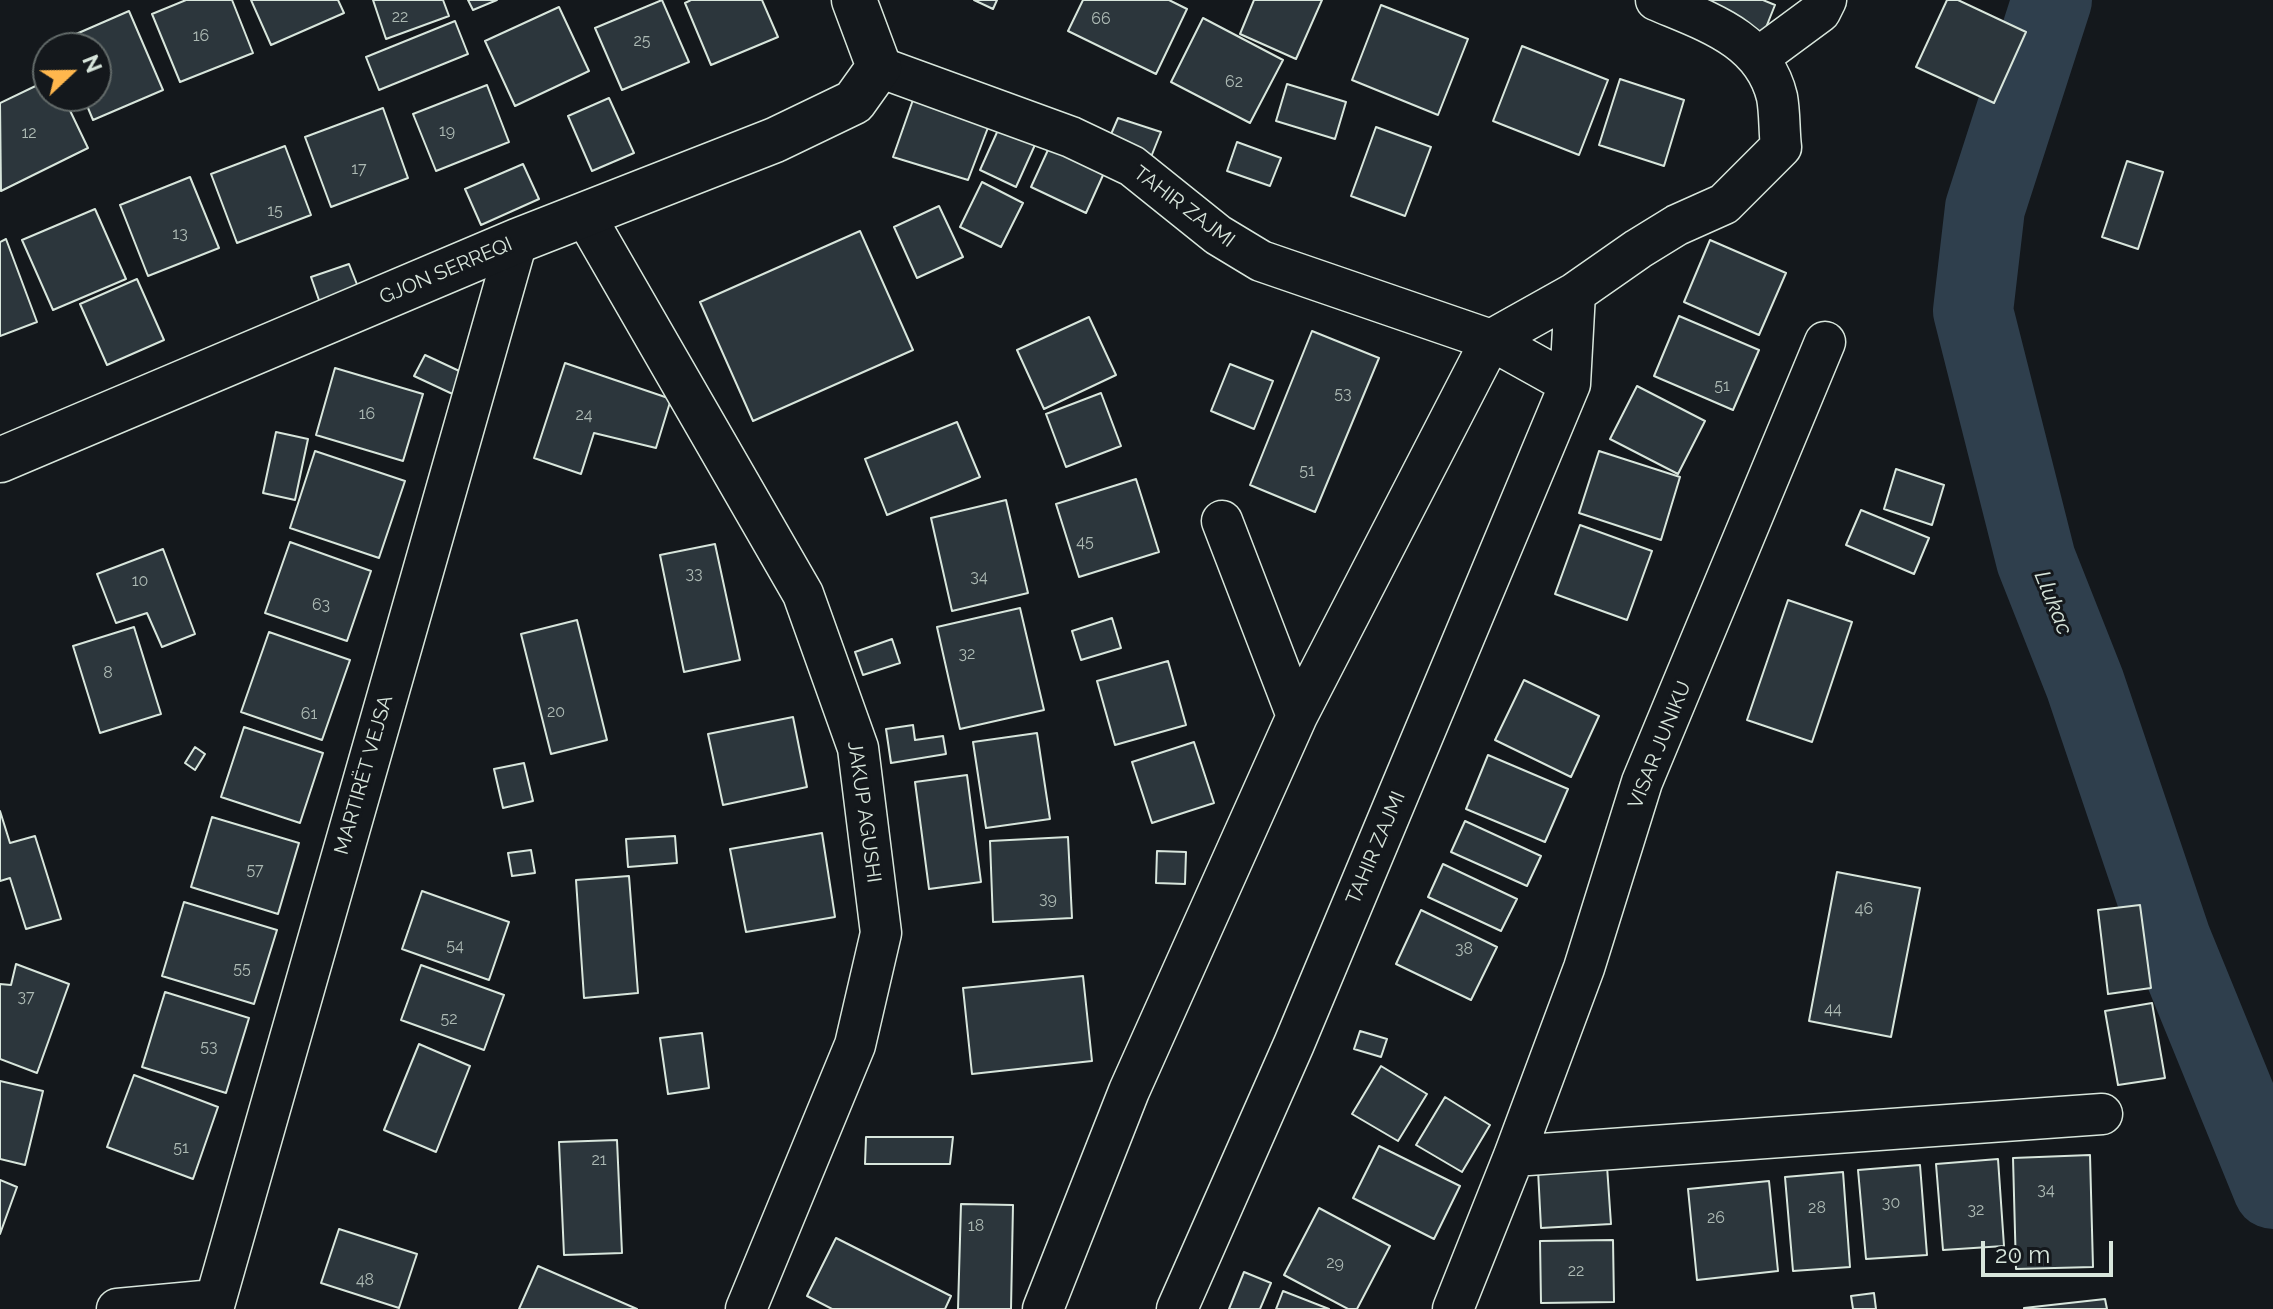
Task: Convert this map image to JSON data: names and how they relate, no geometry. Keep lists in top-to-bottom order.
{
  "streets": {
    "street": [
      "TAHIR ZAJMI",
      "GJON SERREQI",
      "VISAR JUNIKU",
      "MARTIRËT VEJSA",
      "JAKUP AGUSHI"
    ]
  },
  "crossings": [
    ["TAHIR ZAJMI", "GJON SERREQI"],
    ["GJON SERREQI", "MARTIRËT VEJSA"],
    ["GJON SERREQI", "JAKUP AGUSHI"]
  ],
  "water": ["Llukac"],
  "house_numbers": [
    "22",
    "66",
    "16",
    "25",
    "62",
    "19",
    "12",
    "17",
    "15",
    "13",
    "51",
    "53",
    "16",
    "24",
    "51",
    "45",
    "33",
    "34",
    "10",
    "63",
    "32",
    "8",
    "20",
    "61",
    "57",
    "39",
    "46",
    "54",
    "38",
    "55",
    "37",
    "44",
    "52",
    "53",
    "51",
    "21",
    "34",
    "30",
    "28",
    "32",
    "26",
    "18",
    "29",
    "22",
    "48"
  ],
  "scale_bar": "20 m",
  "north": "right"
}
